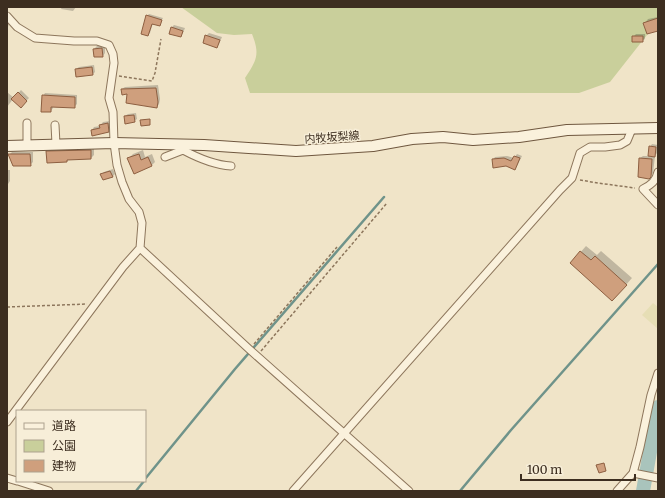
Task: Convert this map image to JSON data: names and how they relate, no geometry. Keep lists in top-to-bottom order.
{
  "streets": {
    "main road": ["内牧坂梨線"]
  },
  "legend": ["道路", "公園", "建物"],
  "scale_bar": "100 m"
}
